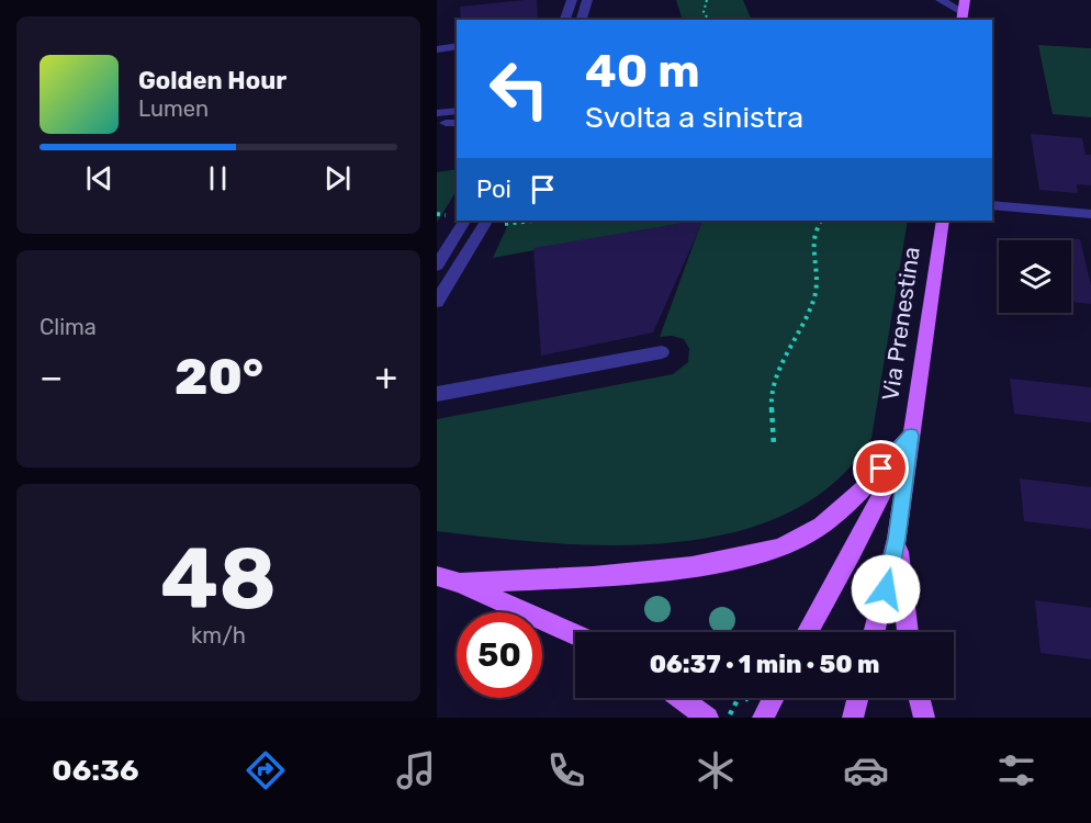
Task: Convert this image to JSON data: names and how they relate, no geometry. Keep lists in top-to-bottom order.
{
  "streets": {
    "main road": ["Via Prenestina"]
  },
  "page": {
    "turn": ["40 m", "Svolta a sinistra"],
    "song": ["Golden Hour", "Lumen"],
    "then": "Poi",
    "tile": [
      "Clima",
      ["48", "km/h"]
    ],
    "heat": ["−", "20°", "+"],
    "limit": "50",
    "trip": "06:37 · 1 min · 50 m",
    "tabs": "06:36"
  }
}
